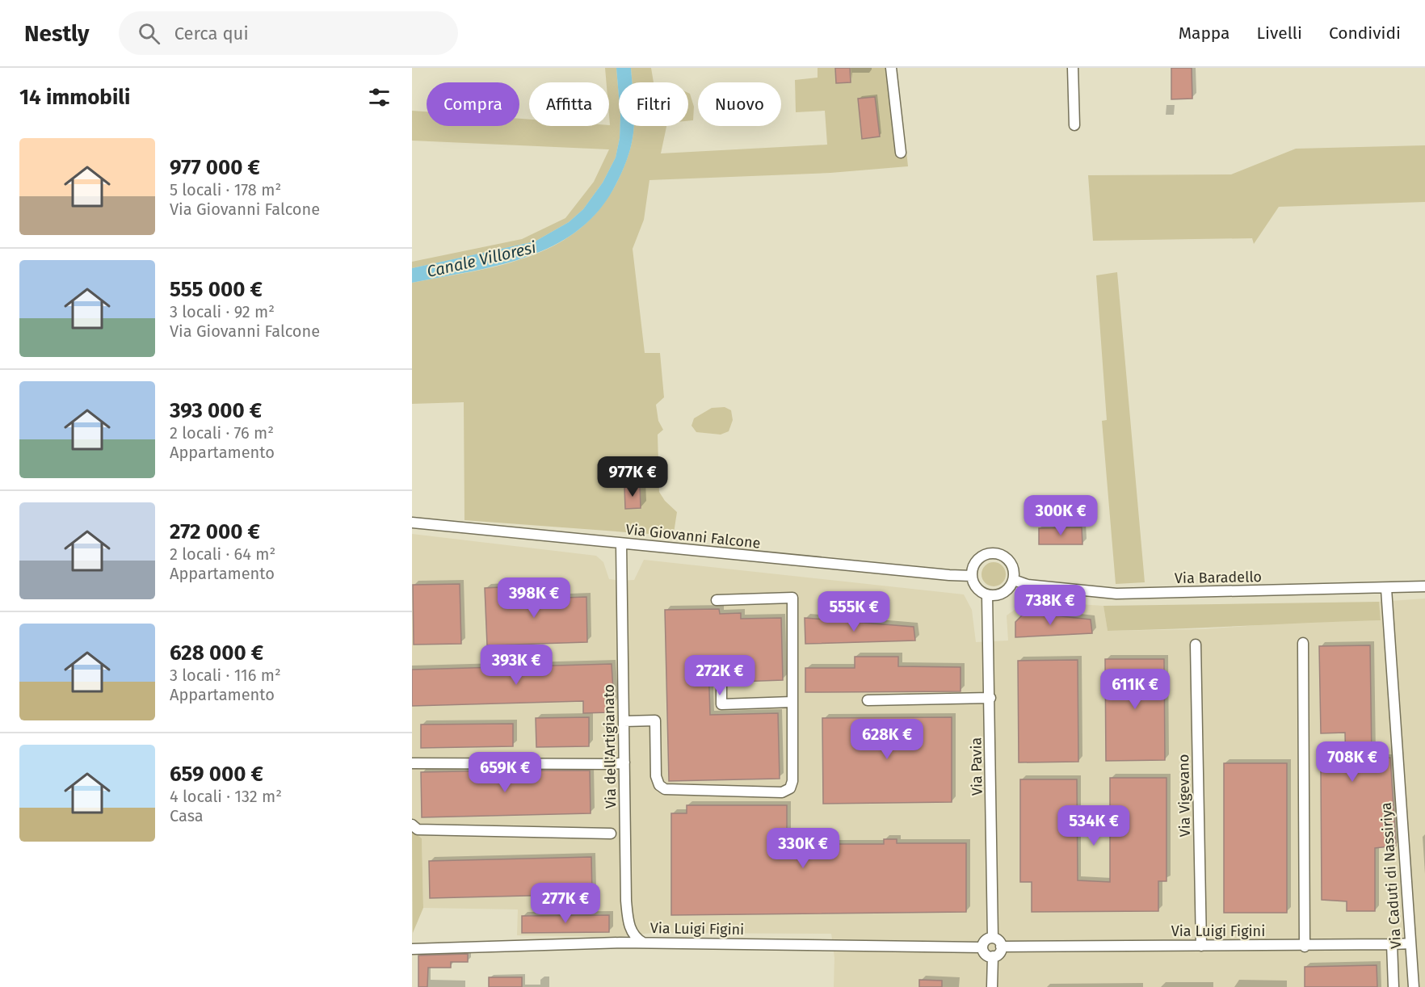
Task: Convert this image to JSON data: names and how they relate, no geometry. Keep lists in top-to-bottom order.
{
  "streets": {
    "street": [
      "Via Giovanni Falcone",
      "Via Baradello",
      "Via dell'Artigianato",
      "Via Pavia",
      "Via Vigevano",
      "Via Caduti di Nassiriya",
      "Via Luigi Figini"
    ]
  },
  "crossings": [
    ["Via Giovanni Falcone", "Via Baradello"],
    ["Via Giovanni Falcone", "Via dell'Artigianato"],
    ["Via Giovanni Falcone", "Via Pavia"],
    ["Via Baradello", "Via Pavia"],
    ["Via Baradello", "Via Caduti di Nassiriya"],
    ["Via dell'Artigianato", "Via Luigi Figini"],
    ["Via Pavia", "Via Luigi Figini"],
    ["Via Vigevano", "Via Luigi Figini"],
    ["Via Caduti di Nassiriya", "Via Luigi Figini"]
  ],
  "water": ["Canale Villoresi"],
  "page": {
    "header": "Nestly",
    "search": "Cerca qui",
    "nav": ["Mappa", "Livelli", "Condividi"],
    "heading": "14 immobili",
    "chip": [
      "Compra",
      "Affitta",
      "Filtri",
      "Nuovo"
    ],
    "list": [
      {
        "name": "977 000 €",
        "note": "5 locali · 178 m² · Via Giovanni Falcone"
      },
      {
        "name": "555 000 €",
        "note": "3 locali · 92 m² · Via Giovanni Falcone"
      },
      {
        "name": "393 000 €",
        "note": "2 locali · 76 m² · Appartamento"
      },
      {
        "name": "272 000 €",
        "note": "2 locali · 64 m² · Appartamento"
      },
      {
        "name": "628 000 €",
        "note": "3 locali · 116 m² · Appartamento"
      },
      {
        "name": "659 000 €",
        "note": "4 locali · 132 m² · Casa"
      }
    ],
    "price": [
      "977K €",
      "300K €",
      "398K €",
      "738K €",
      "555K €",
      "393K €",
      "272K €",
      "611K €",
      "628K €",
      "708K €",
      "659K €",
      "534K €",
      "330K €",
      "277K €"
    ]
  }
}
